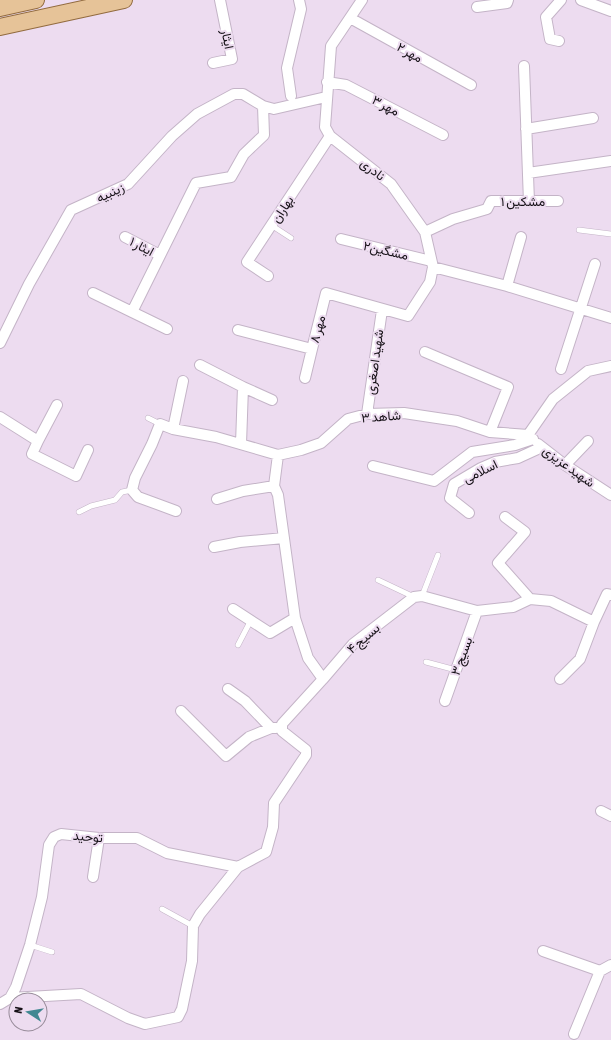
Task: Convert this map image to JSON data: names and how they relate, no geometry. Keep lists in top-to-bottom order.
{
  "streets": {
    "street": [
      "ایثار",
      "مهر ۲",
      "مهر ۳",
      "نادری",
      "زینبیه",
      "مشکین ۱",
      "بهاران",
      "ایثار ۱",
      "مشگین۲",
      "مهر ۸",
      "شهید اصغری",
      "شاهد ۳",
      "شهید عزیزی",
      "اسلامی",
      "بسیج ۴",
      "بسیج ۳",
      "توحید"
    ]
  },
  "crossings": [
    ["نادری", "مشکین ۱"],
    ["نادری", "بهاران"],
    ["نادری", "مشگین۲"],
    ["نادری", "مهر ۸"],
    ["نادری", "شهید اصغری"],
    ["مهر ۸", "شهید اصغری"],
    ["شهید اصغری", "شاهد ۳"],
    ["شاهد ۳", "شهید عزیزی"],
    ["شهید عزیزی", "اسلامی"]
  ],
  "north": "left"
}
